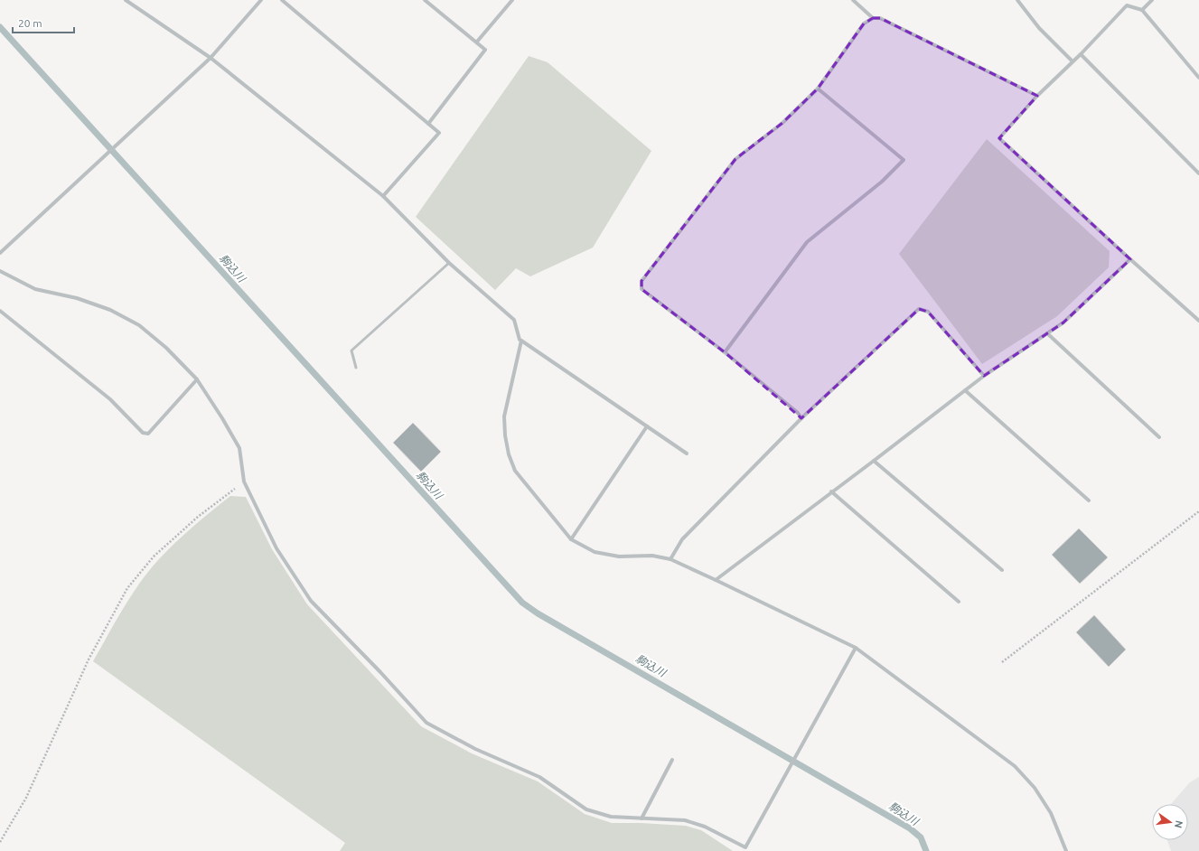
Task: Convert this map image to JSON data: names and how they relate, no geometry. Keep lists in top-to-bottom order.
{
  "water": ["駒込川"],
  "scale_bar": "20 m",
  "north": "right"
}
